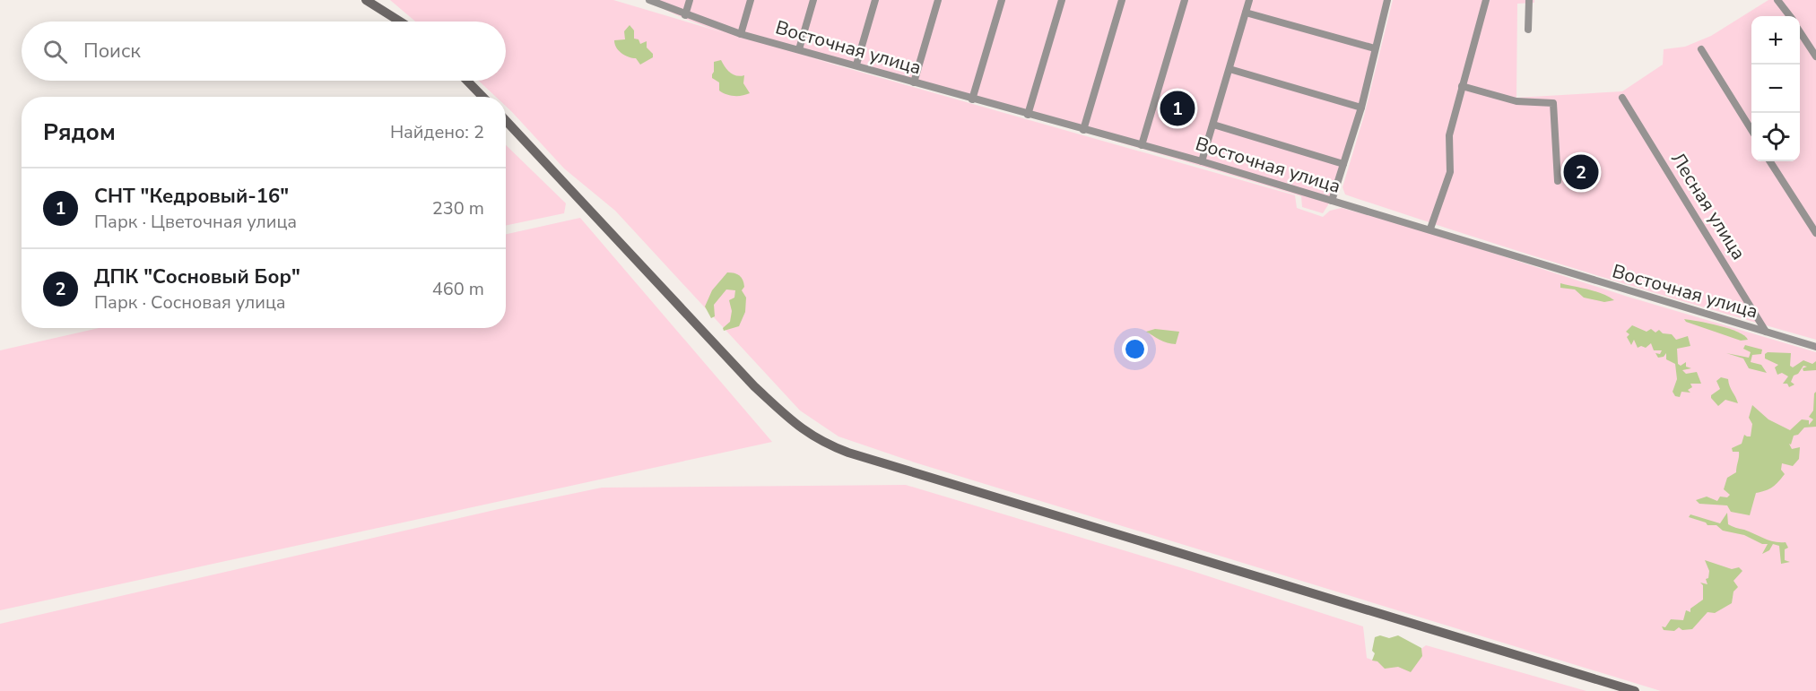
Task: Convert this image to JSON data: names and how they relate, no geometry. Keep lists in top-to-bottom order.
{
  "streets": {
    "street": ["Восточная улица", "Лесная улица"]
  },
  "crossings": [
    ["Восточная улица", "Лесная улица"]
  ],
  "page": {
    "map_buttons": ["+", "−"],
    "search": "Поиск",
    "pins": ["1", "2"],
    "heading": ["Рядом", "Найдено: 2"],
    "list": [
      {
        "mark": "1",
        "name": "СНТ \"Кедровый-16\"",
        "note": "Парк · Цветочная улица",
        "value": "230 m"
      },
      {
        "mark": "2",
        "name": "ДПК \"Сосновый Бор\"",
        "note": "Парк · Сосновая улица",
        "value": "460 m"
      }
    ]
  }
}
